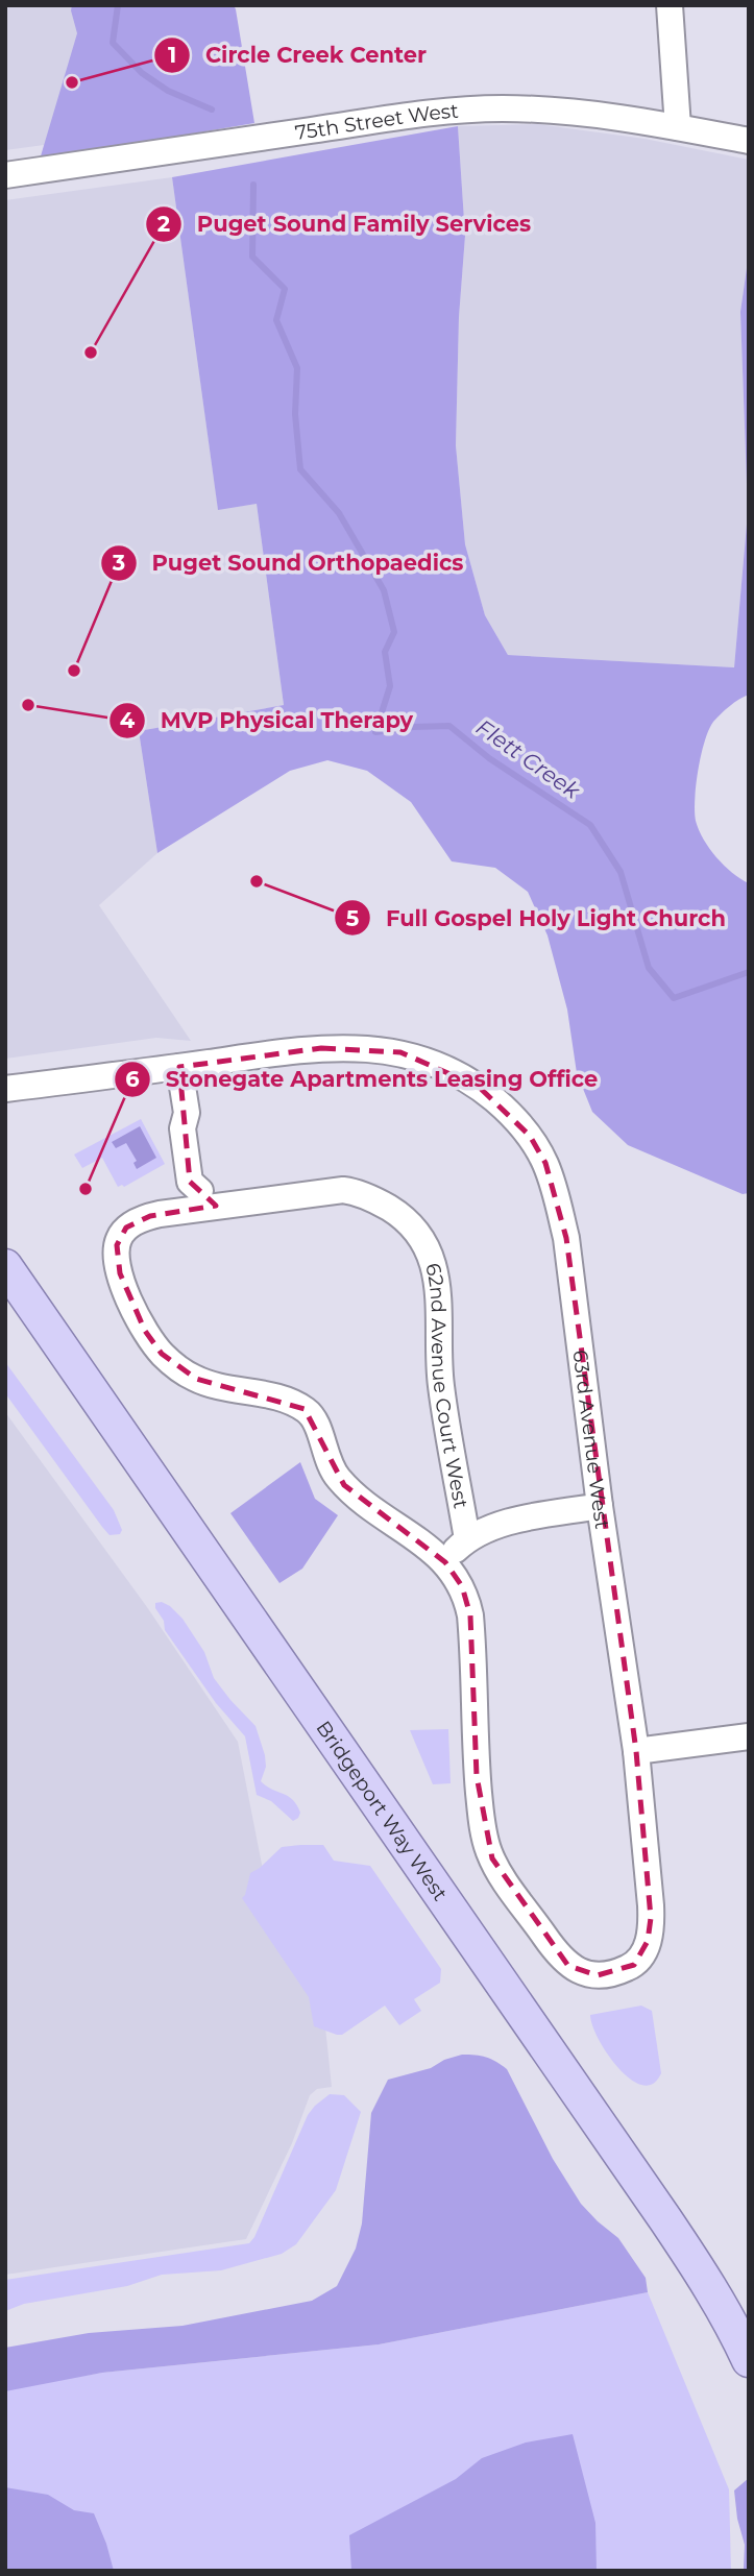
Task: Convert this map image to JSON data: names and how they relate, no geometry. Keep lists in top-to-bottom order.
{
  "streets": {
    "main road": ["Bridgeport Way West"],
    "street": ["75th Street West", "62nd Avenue Court West", "63rd Avenue West"]
  },
  "water": ["Flett Creek"],
  "places": [
    "Circle Creek Center",
    "Puget Sound Family Services",
    "Puget Sound Orthopaedics",
    "MVP Physical Therapy",
    "Full Gospel Holy Light Church",
    "Stonegate Apartments Leasing Office"
  ]
}
